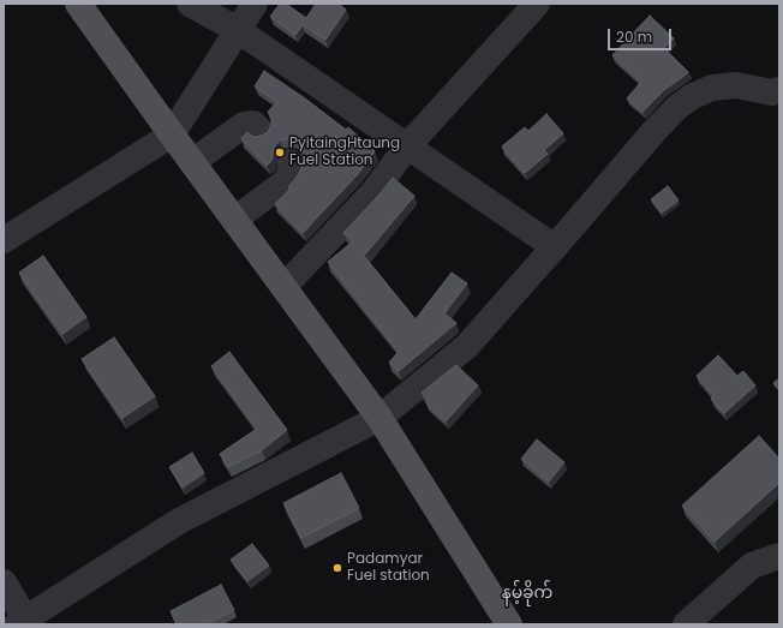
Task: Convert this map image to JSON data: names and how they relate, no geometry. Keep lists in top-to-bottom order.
{
  "districts": ["နမ့်ခိုက်"],
  "places": ["PyitaingHtaung Fuel Station", "Padamyar Fuel station"],
  "scale_bar": "20 m"
}
